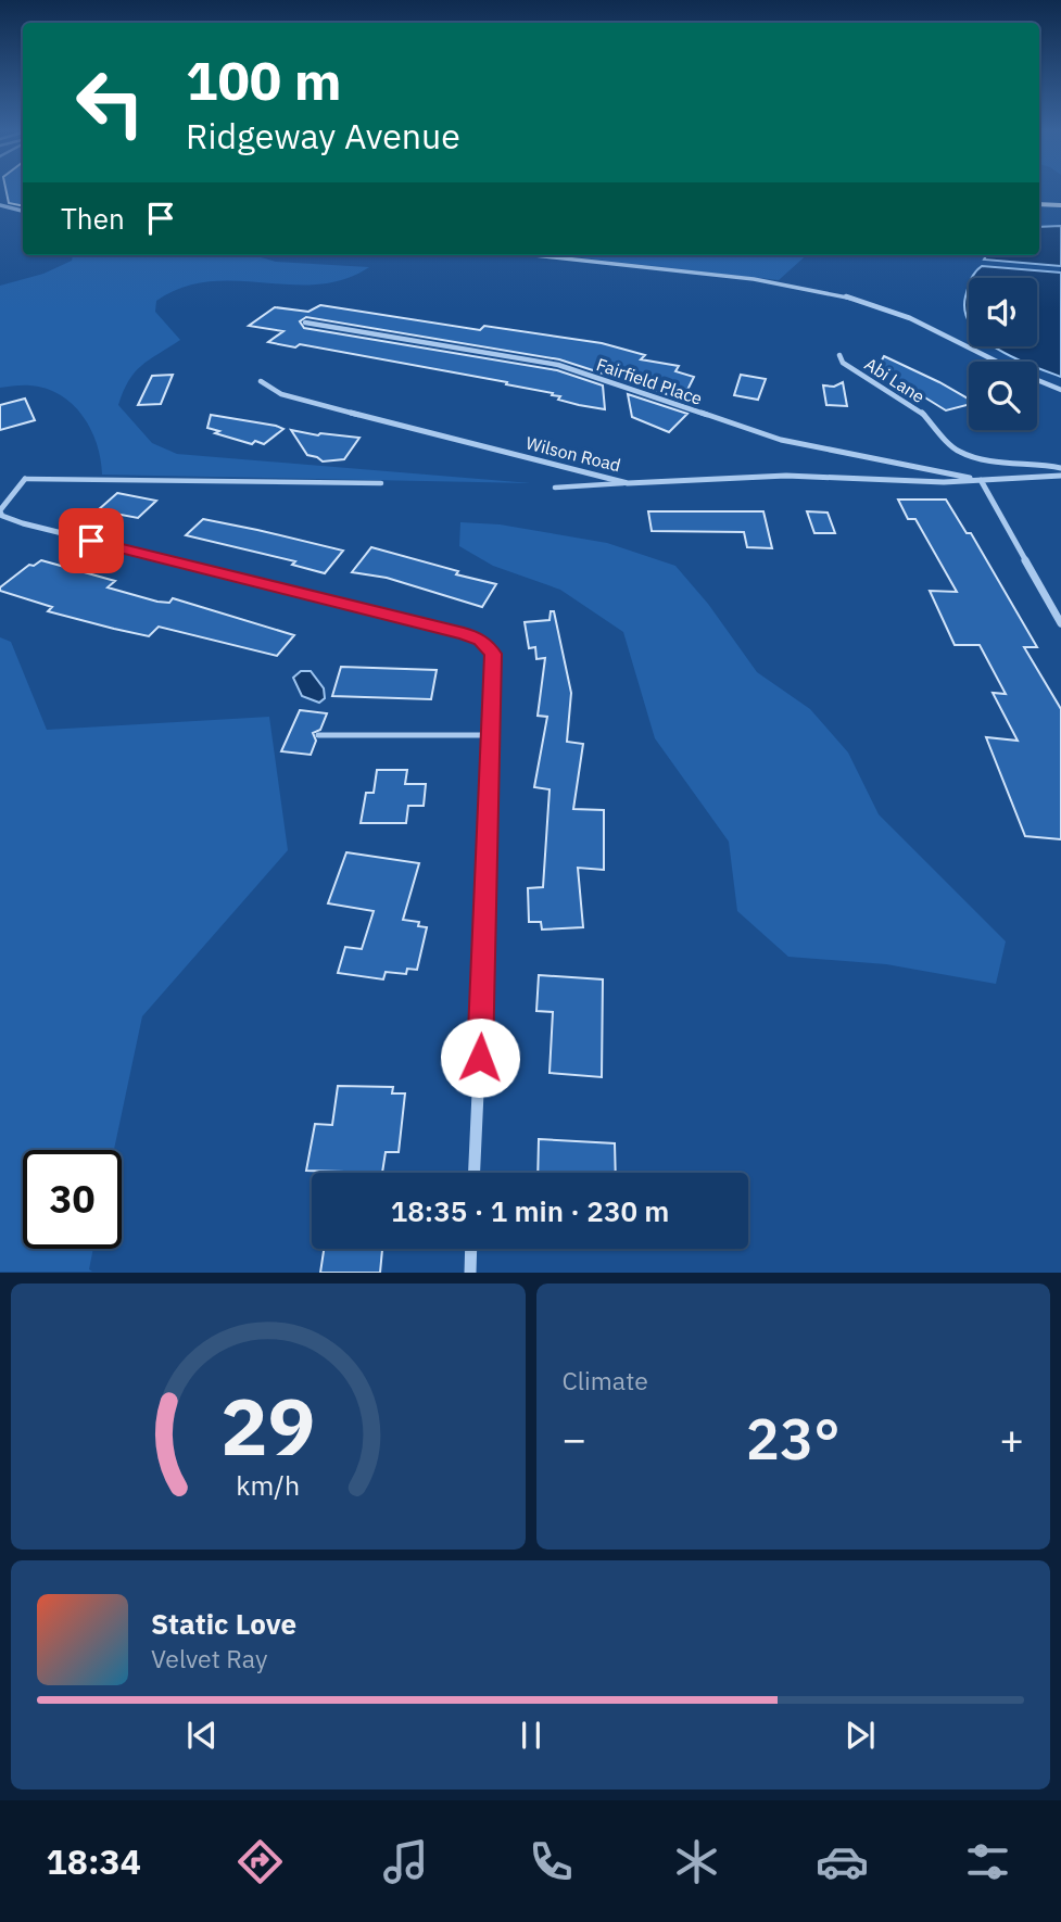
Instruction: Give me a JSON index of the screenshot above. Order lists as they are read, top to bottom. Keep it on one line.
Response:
{"streets":{"street":["Abi Lane","Fairfield Place","Wilson Road"]},"crossings":[["Fairfield Place","Wilson Road"]],"page":{"turn":["100 m","Ridgeway Avenue"],"then":"Then","limit":"30","trip":"18:35 · 1 min · 230 m","tile":"Climate","heat":["−","23°","+"],"song":["Static Love","Velvet Ray"],"tabs":"18:34","gauge":["29","km/h"]}}
